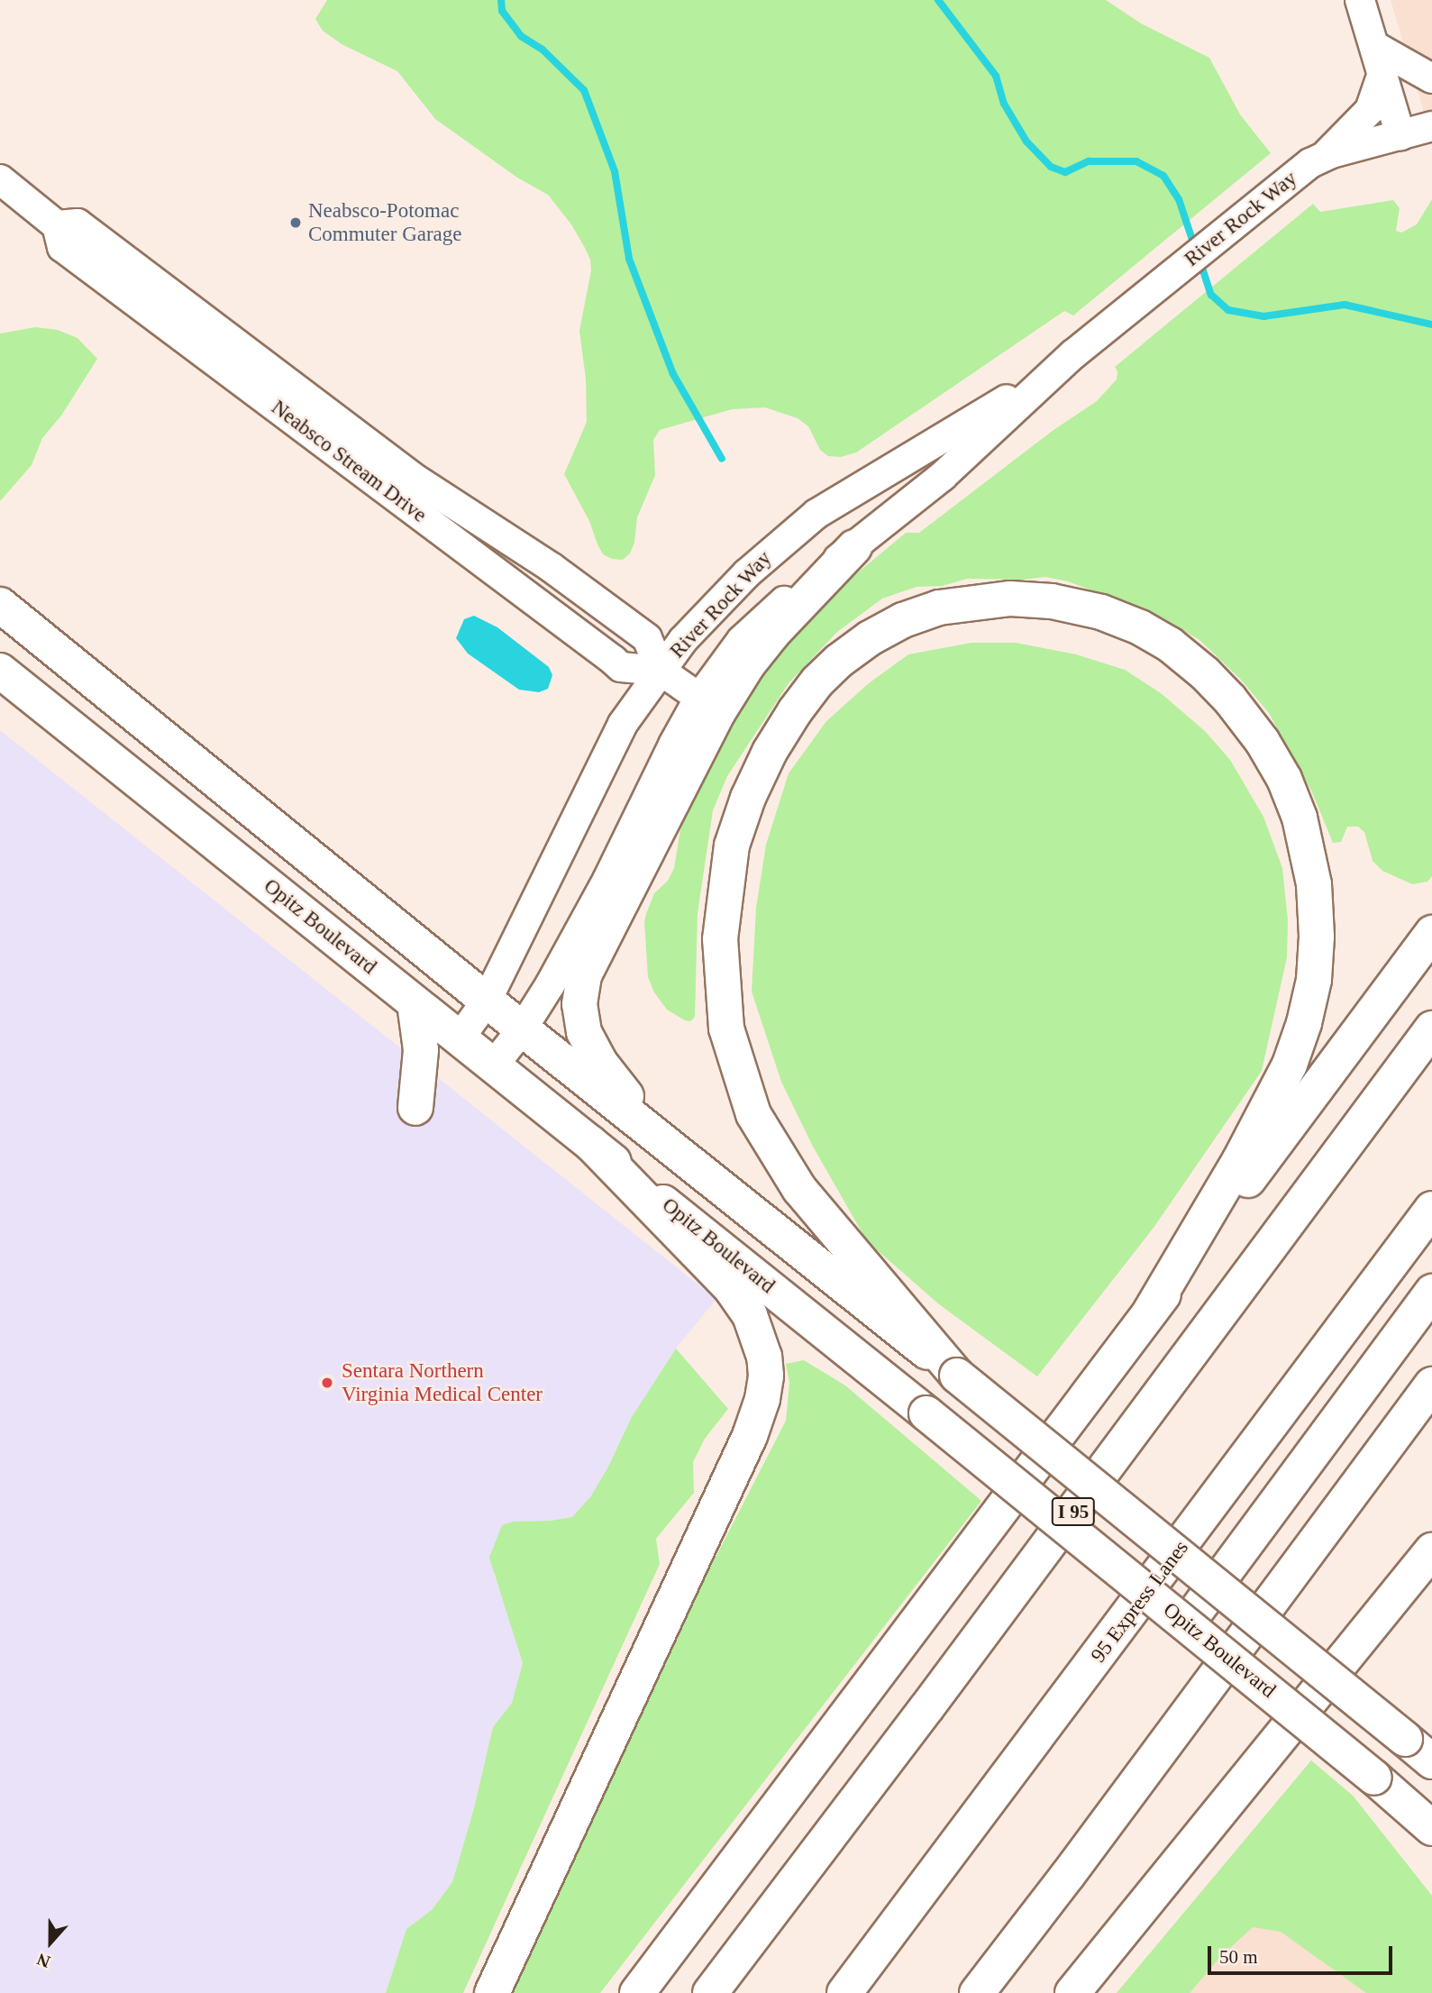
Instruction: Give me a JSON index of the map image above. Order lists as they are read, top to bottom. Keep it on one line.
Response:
{"streets":{"main road":["Opitz Boulevard","I 95","95 Express Lanes"],"street":["River Rock Way","Neabsco Stream Drive"]},"crossings":[["River Rock Way","Neabsco Stream Drive"],["River Rock Way","Opitz Boulevard"]],"places":["Neabsco-Potomac Commuter Garage","Sentara Northern Virginia Medical Center"],"scale_bar":"50 m","north":"bottom"}
